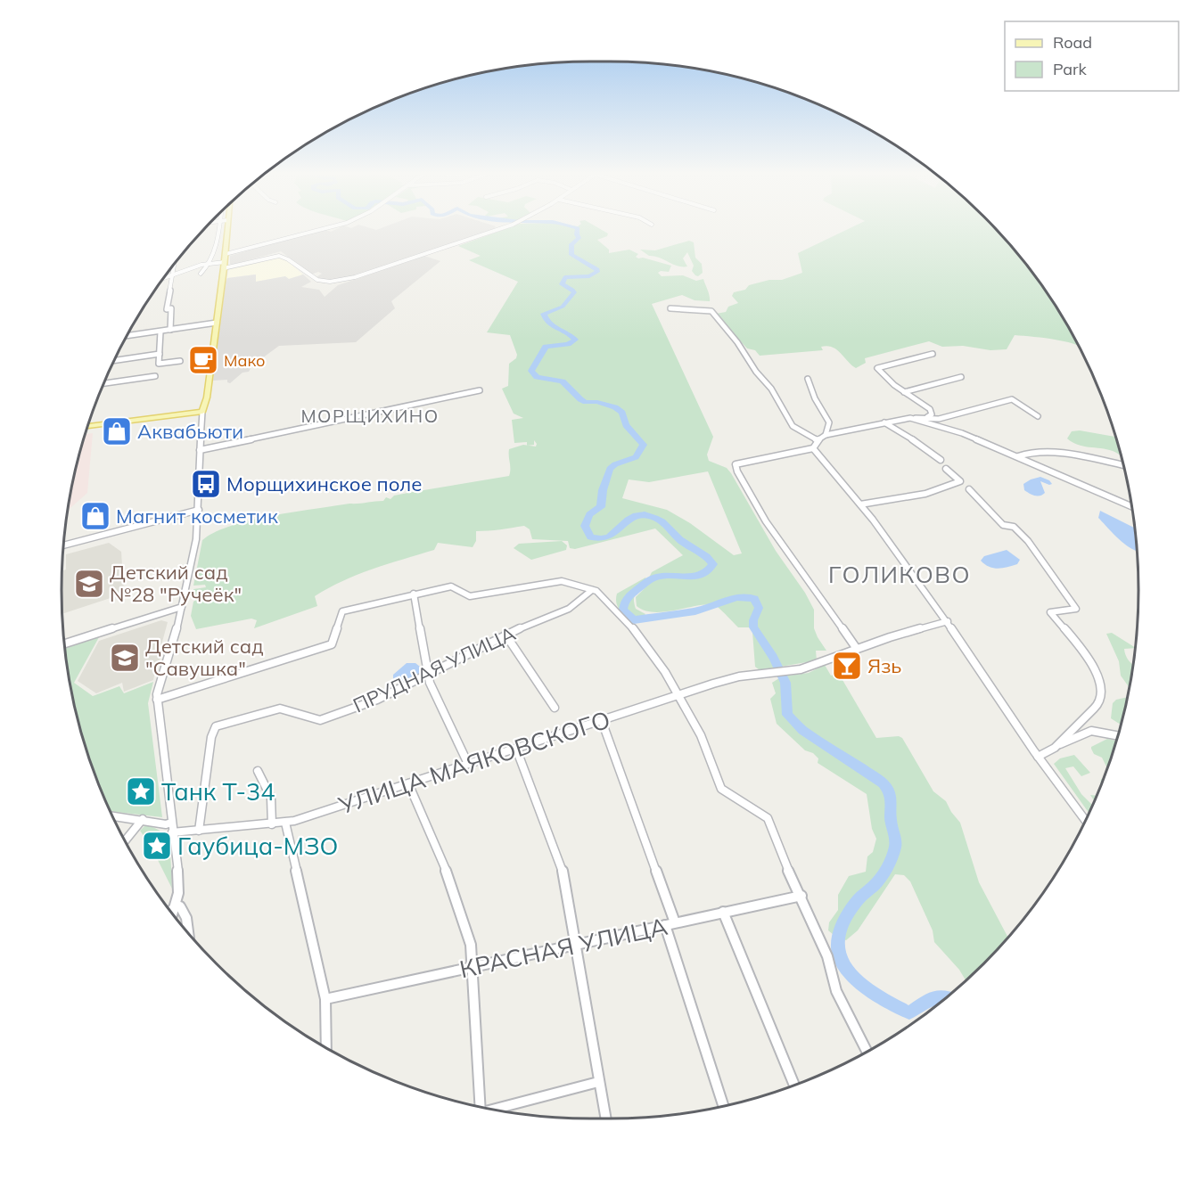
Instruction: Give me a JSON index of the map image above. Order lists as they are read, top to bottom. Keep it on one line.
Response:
{"streets":{"street":["ПРУДНАЯ УЛИЦА","УЛИЦА МАЯКОВСКОГО","КРАСНАЯ УЛИЦА"]},"crossings":[["ПРУДНАЯ УЛИЦА","УЛИЦА МАЯКОВСКОГО"]],"districts":["МОРЩИХИНО","ГОЛИКОВО"],"places":{"cafe":["Мако"],"shop":["Аквабьюти","Магнит косметик"],"bus stop":["Морщихинское поле"],"school or university":["Детский сад №28 \"Ручеёк\"","Детский сад \"Савушка\""],"bar":["Язь"],"place":["Танк Т-34","Гаубица-МЗО"]},"legend":["Road","Park"]}
